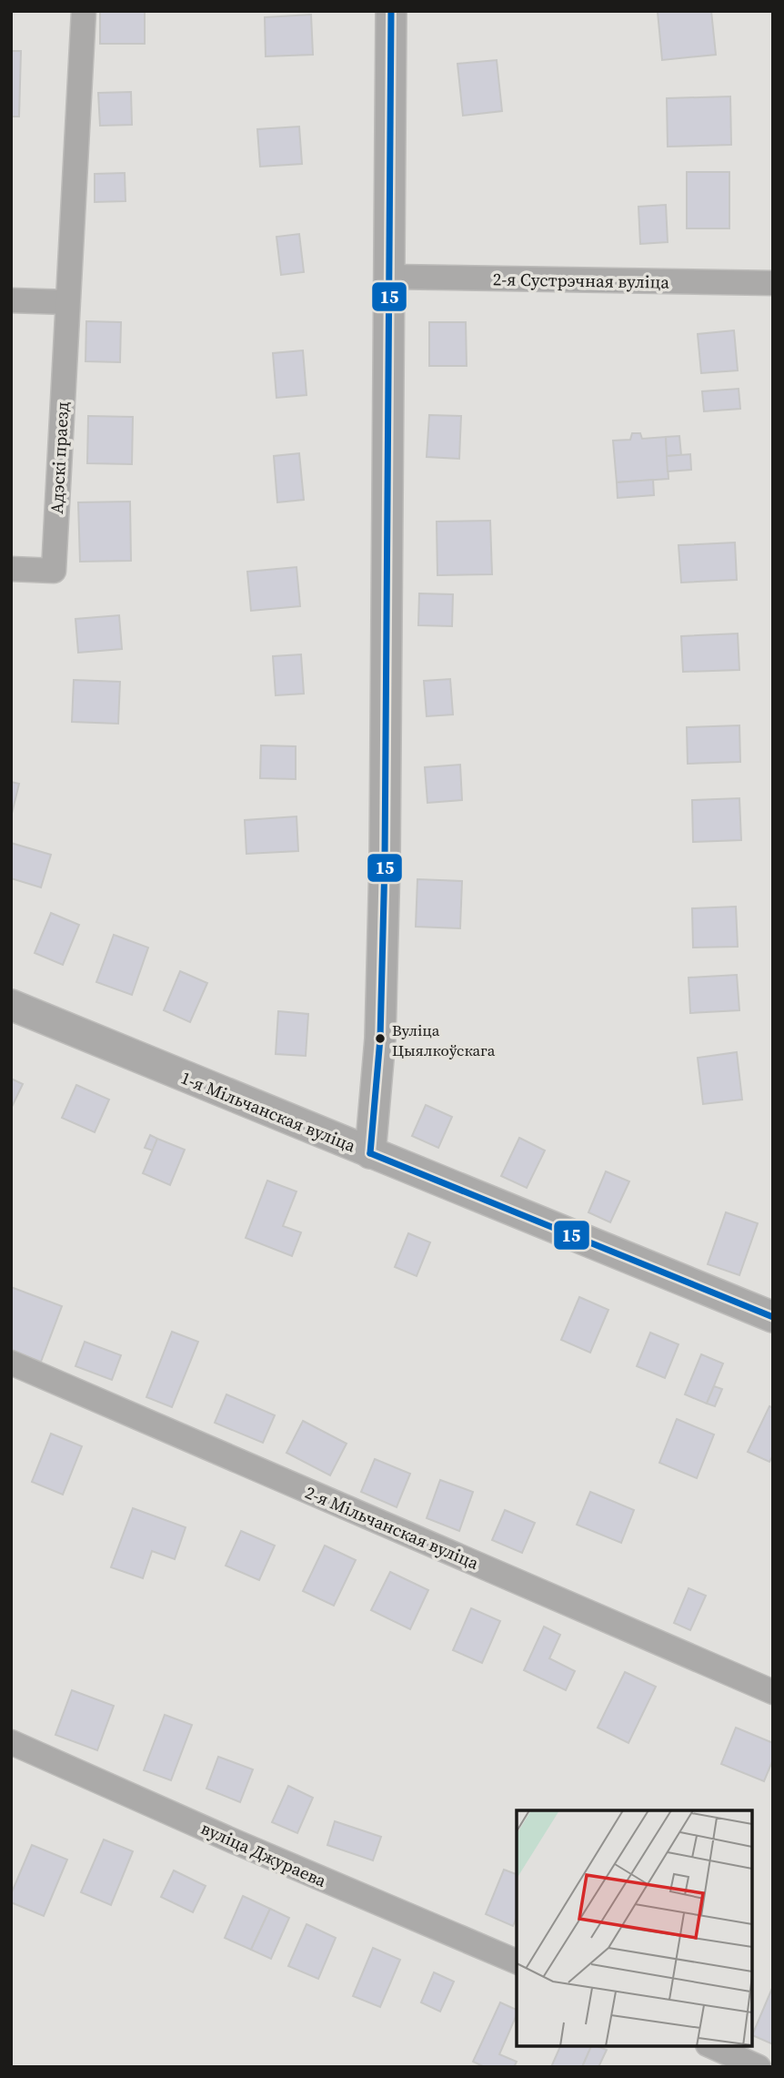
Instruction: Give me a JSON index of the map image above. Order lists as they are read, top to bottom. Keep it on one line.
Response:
{"streets":{"street":["2-я Сустрэчная вуліца","Адэскі праезд","1-я Мільчанская вуліца","2-я Мільчанская вуліца","вуліца Джураева"]},"places":["Вуліца Цыялкоўскага"],"lines":["transit line 15"]}
